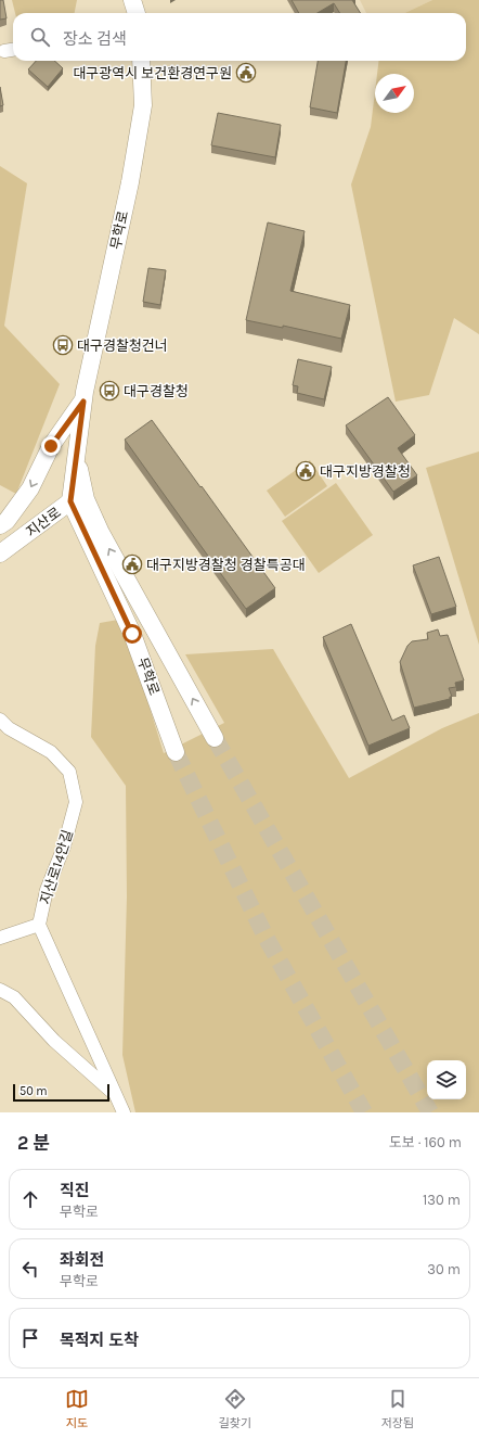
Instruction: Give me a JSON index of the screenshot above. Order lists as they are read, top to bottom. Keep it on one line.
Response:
{"streets":{"main road":["무학로","지산로"],"street":["지산로14안길"]},"crossings":[["무학로","지산로"]],"places":{"public building":["대구광역시 보건환경연구원","대구지방경찰청","대구지방경찰청 경찰특공대"],"bus stop":["대구경찰청건너","대구경찰청"]},"scale_bar":"50 m","north":"top right","page":{"search":"장소 검색","scale":"50 m","heading":["2 분","도보 · 160 m"],"list":[["직진","무학로","130 m"],["좌회전","무학로","30 m"],"목적지 도착"],"nav":["지도","길찾기","저장됨"]}}
